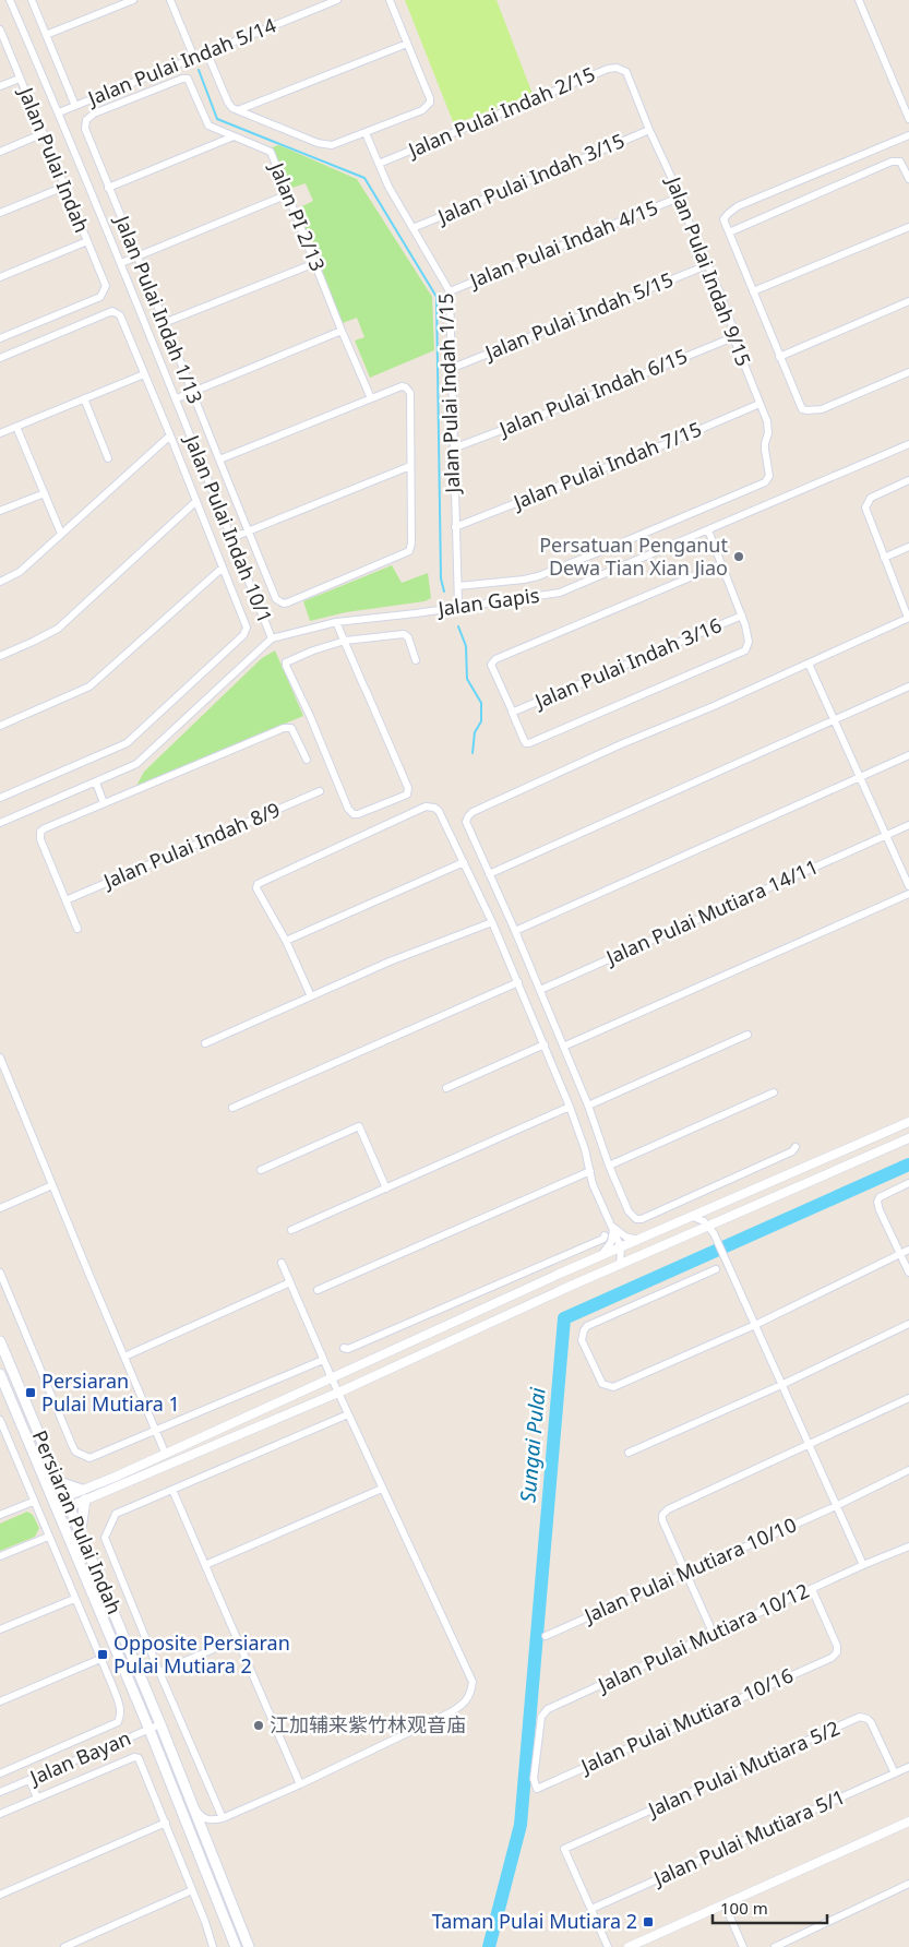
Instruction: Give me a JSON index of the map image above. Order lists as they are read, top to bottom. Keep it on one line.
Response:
{"streets":{"main road":["Persiaran Pulai Indah"],"street":["Jalan Pulai Indah 5/14","Jalan Pulai Indah 2/15","Jalan Pulai Indah","Jalan Pulai Indah 3/15","Jalan PI 2/13","Jalan Pulai Indah 4/15","Jalan Pulai Indah 9/15","Jalan Pulai Indah 1/13","Jalan Pulai Indah 5/15","Jalan Pulai Indah 1/15","Jalan Pulai Indah 6/15","Jalan Pulai Indah 7/15","Jalan Pulai Indah 10/1","Jalan Gapis","Jalan Pulai Indah 3/16","Jalan Pulai Indah 8/9","Jalan Pulai Mutiara 14/11","Jalan Pulai Mutiara 10/10","Jalan Pulai Mutiara 10/12","Jalan Pulai Mutiara 10/16","Jalan Bayan","Jalan Pulai Mutiara 5/2","Jalan Pulai Mutiara 5/1"]},"crossings":[["Jalan Pulai Indah 5/14","Jalan Pulai Indah 10/1"],["Jalan Pulai Indah 2/15","Jalan Pulai Indah 9/15"],["Jalan Pulai Indah 2/15","Jalan Pulai Indah 1/15"],["Jalan Pulai Indah 3/15","Jalan Pulai Indah 9/15"],["Jalan Pulai Indah 3/15","Jalan Pulai Indah 1/15"],["Jalan PI 2/13","Jalan Pulai Indah 1/13"],["Jalan Pulai Indah 4/15","Jalan Pulai Indah 9/15"],["Jalan Pulai Indah 4/15","Jalan Pulai Indah 1/15"],["Jalan Pulai Indah 9/15","Jalan Pulai Indah 5/15"],["Jalan Pulai Indah 9/15","Jalan Pulai Indah 1/15"],["Jalan Pulai Indah 9/15","Jalan Pulai Indah 6/15"],["Jalan Pulai Indah 9/15","Jalan Pulai Indah 7/15"],["Jalan Pulai Indah 5/15","Jalan Pulai Indah 1/15"],["Jalan Pulai Indah 1/15","Jalan Pulai Indah 6/15"],["Jalan Pulai Indah 1/15","Jalan Pulai Indah 7/15"],["Jalan Pulai Indah 1/15","Jalan Gapis"],["Jalan Pulai Indah 10/1","Jalan Gapis"],["Persiaran Pulai Indah","Jalan Bayan"],["Jalan Pulai Mutiara 10/12","Jalan Pulai Mutiara 10/16"],["Jalan Pulai Mutiara 5/2","Jalan Pulai Mutiara 5/1"]],"water":["Sungai Pulai"],"places":{"other":["Persatuan Penganut Dewa Tian Xian Jiao","江加辅来紫竹林观音庙"],"transit":["Persiaran Pulai Mutiara 1","Opposite Persiaran Pulai Mutiara 2","Taman Pulai Mutiara 2"]},"scale_bar":"100 m"}
